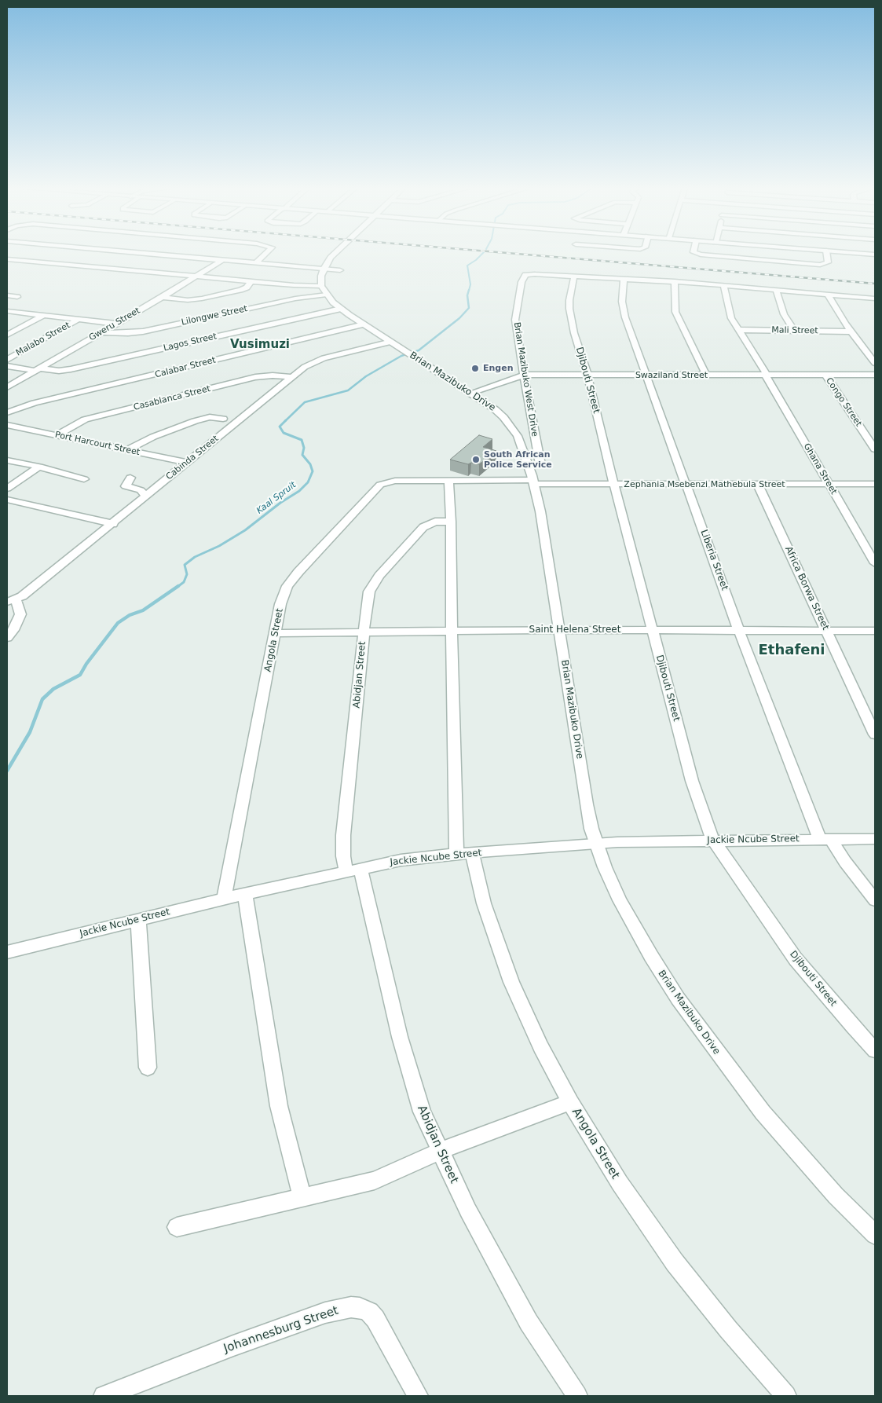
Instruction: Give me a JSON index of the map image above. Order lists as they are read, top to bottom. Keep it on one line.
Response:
{"streets":{"street":["Lilongwe Street","Gweru Street","Mali Street","Malabo Street","Lagos Street","Calabar Street","Swaziland Street","Brian Mazibuko West Drive","Djibouti Street","Brian Mazibuko Drive","Casablanca Street","Congo Street","Port Harcourt Street","Cabinda Street","Ghana Street","Zephania Msebenzi Mathebula Street","Liberia Street","Africa Borwa Street","Saint Helena Street","Angola Street","Abidjan Street","Jackie Ncube Street","Johannesburg Street"]},"crossings":[["Lilongwe Street","Gweru Street"],["Lilongwe Street","Brian Mazibuko Drive"],["Gweru Street","Lagos Street"],["Mali Street","Ghana Street"],["Lagos Street","Brian Mazibuko Drive"],["Calabar Street","Brian Mazibuko Drive"],["Swaziland Street","Brian Mazibuko West Drive"],["Swaziland Street","Djibouti Street"],["Swaziland Street","Brian Mazibuko Drive"],["Swaziland Street","Congo Street"],["Swaziland Street","Ghana Street"],["Swaziland Street","Liberia Street"],["Brian Mazibuko West Drive","Djibouti Street"],["Djibouti Street","Zephania Msebenzi Mathebula Street"],["Djibouti Street","Saint Helena Street"],["Djibouti Street","Jackie Ncube Street"],["Brian Mazibuko Drive","Cabinda Street"],["Brian Mazibuko Drive","Zephania Msebenzi Mathebula Street"],["Brian Mazibuko Drive","Saint Helena Street"],["Brian Mazibuko Drive","Angola Street"],["Brian Mazibuko Drive","Jackie Ncube Street"],["Casablanca Street","Port Harcourt Street"],["Casablanca Street","Cabinda Street"],["Port Harcourt Street","Cabinda Street"],["Ghana Street","Zephania Msebenzi Mathebula Street"],["Zephania Msebenzi Mathebula Street","Liberia Street"],["Zephania Msebenzi Mathebula Street","Africa Borwa Street"],["Zephania Msebenzi Mathebula Street","Angola Street"],["Liberia Street","Saint Helena Street"],["Liberia Street","Jackie Ncube Street"],["Africa Borwa Street","Saint Helena Street"],["Saint Helena Street","Angola Street"],["Saint Helena Street","Abidjan Street"],["Angola Street","Abidjan Street"],["Angola Street","Jackie Ncube Street"],["Abidjan Street","Jackie Ncube Street"]],"districts":["Vusimuzi","Ethafeni"],"water":["Kaal Spruit"],"places":["Engen","South African Police Service"]}
